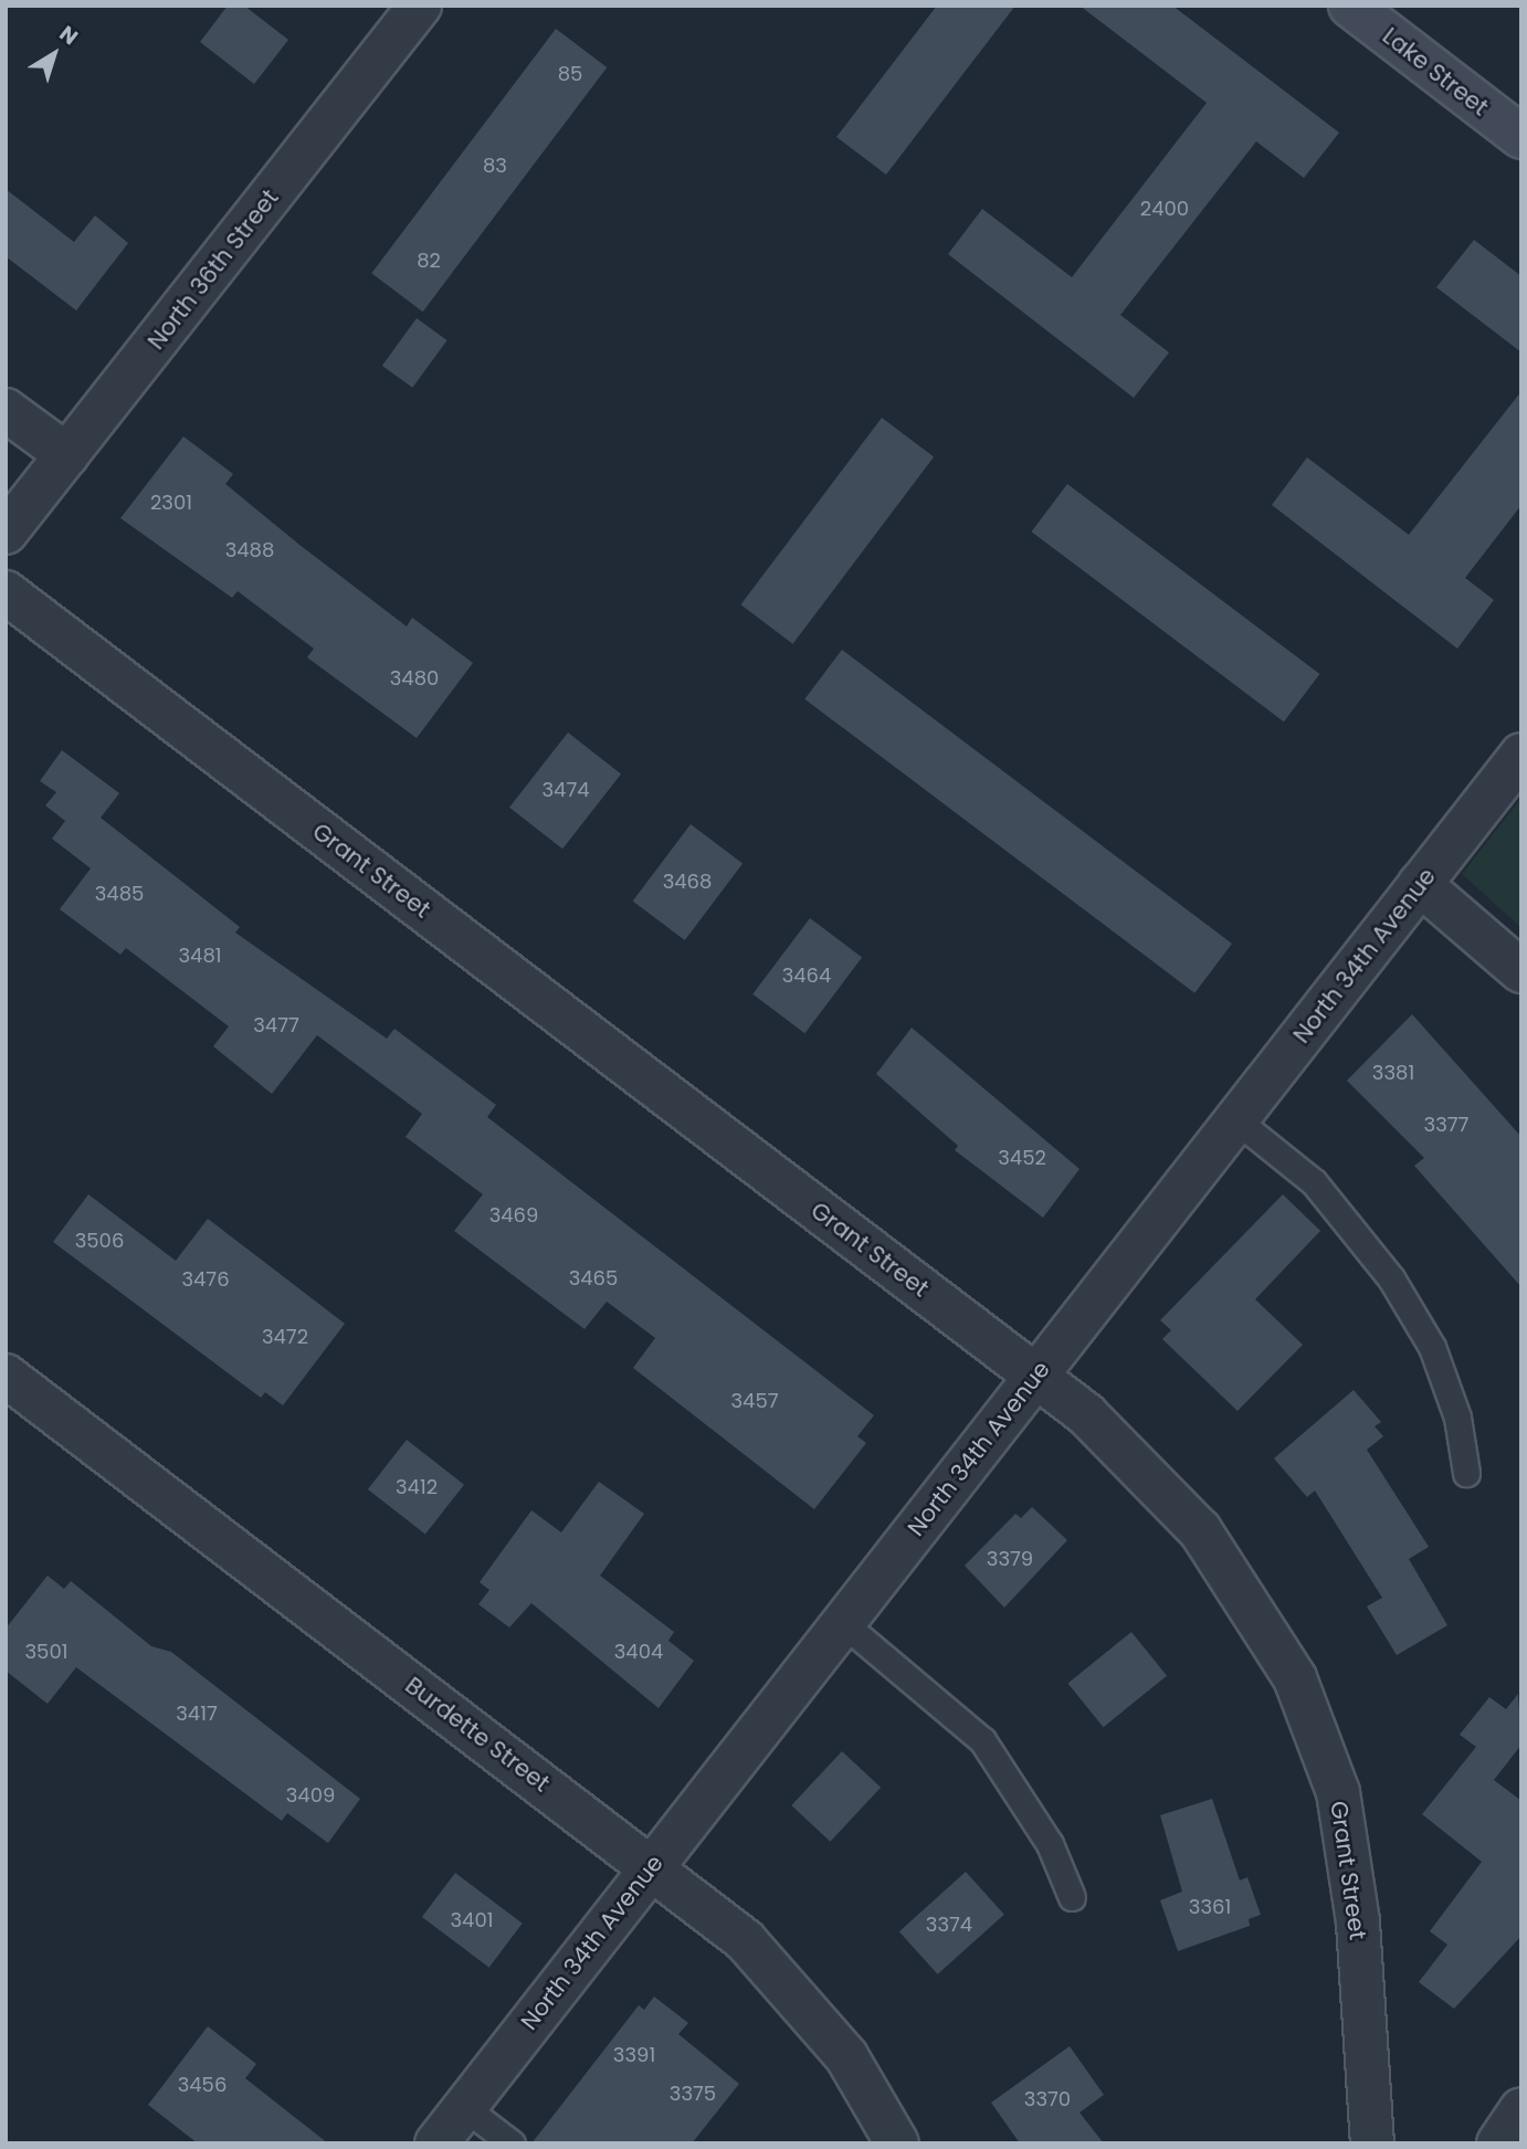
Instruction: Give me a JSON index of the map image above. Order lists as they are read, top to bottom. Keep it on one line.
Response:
{"streets":{"main road":["Lake Street"],"street":["North 36th Street","Grant Street","North 34th Avenue","Burdette Street"]},"crossings":[["Grant Street","North 34th Avenue"],["North 34th Avenue","Burdette Street"]],"house_numbers":["85","83","2400","82","2301","3488","3480","3474","3468","3485","3481","3464","3477","3381","3377","3452","3469","3506","3465","3476","3472","3457","3412","3379","3501","3404","3417","3409","3361","3401","3374","3391","3456","3375","3370"],"north":"top right"}
